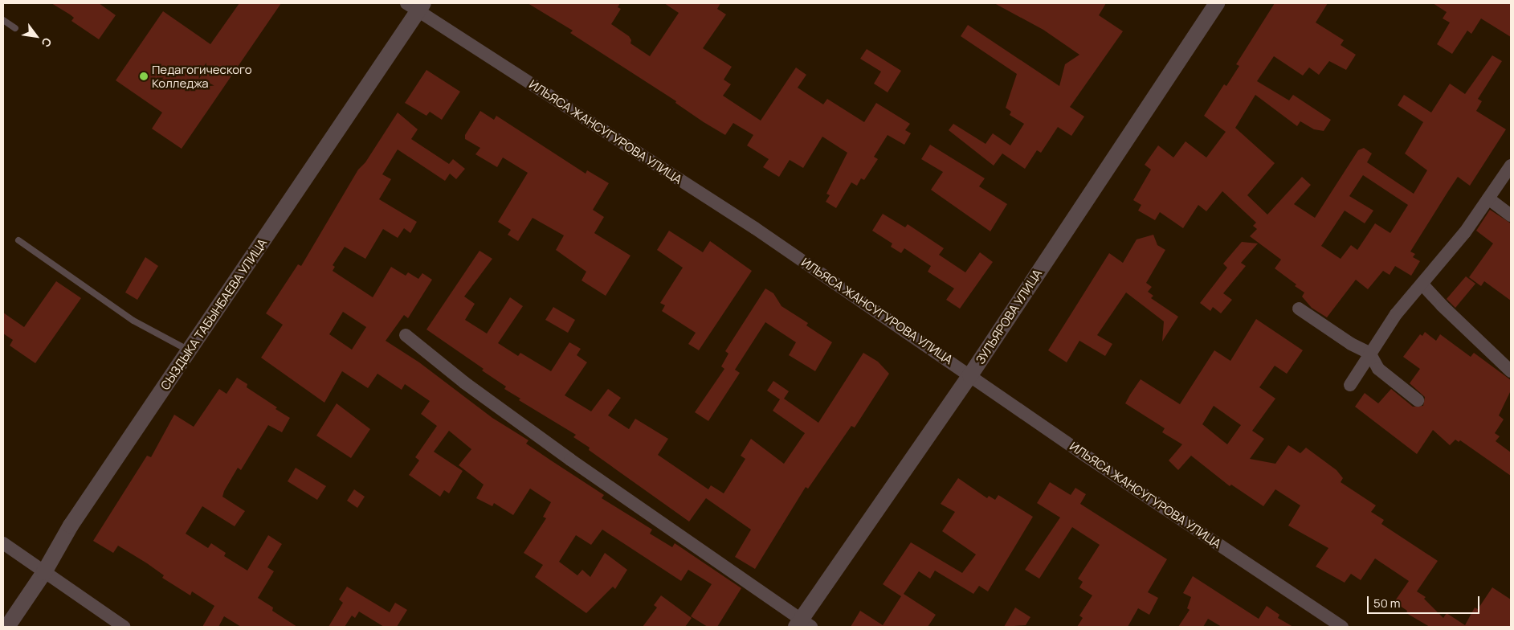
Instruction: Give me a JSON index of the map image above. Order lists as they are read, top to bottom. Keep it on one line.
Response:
{"streets":{"street":["ИЛЬЯСА ЖАНСУГУРОВА УЛИЦА","СЫЗДЫКА ТАБЫНБАЕВА УЛИЦА","ЗУЛЬЯРОВА УЛИЦА"]},"crossings":[["ИЛЬЯСА ЖАНСУГУРОВА УЛИЦА","СЫЗДЫКА ТАБЫНБАЕВА УЛИЦА"],["ИЛЬЯСА ЖАНСУГУРОВА УЛИЦА","ЗУЛЬЯРОВА УЛИЦА"]],"places":["Педагогического Колледжа"],"scale_bar":"50 m","north":"bottom right"}
